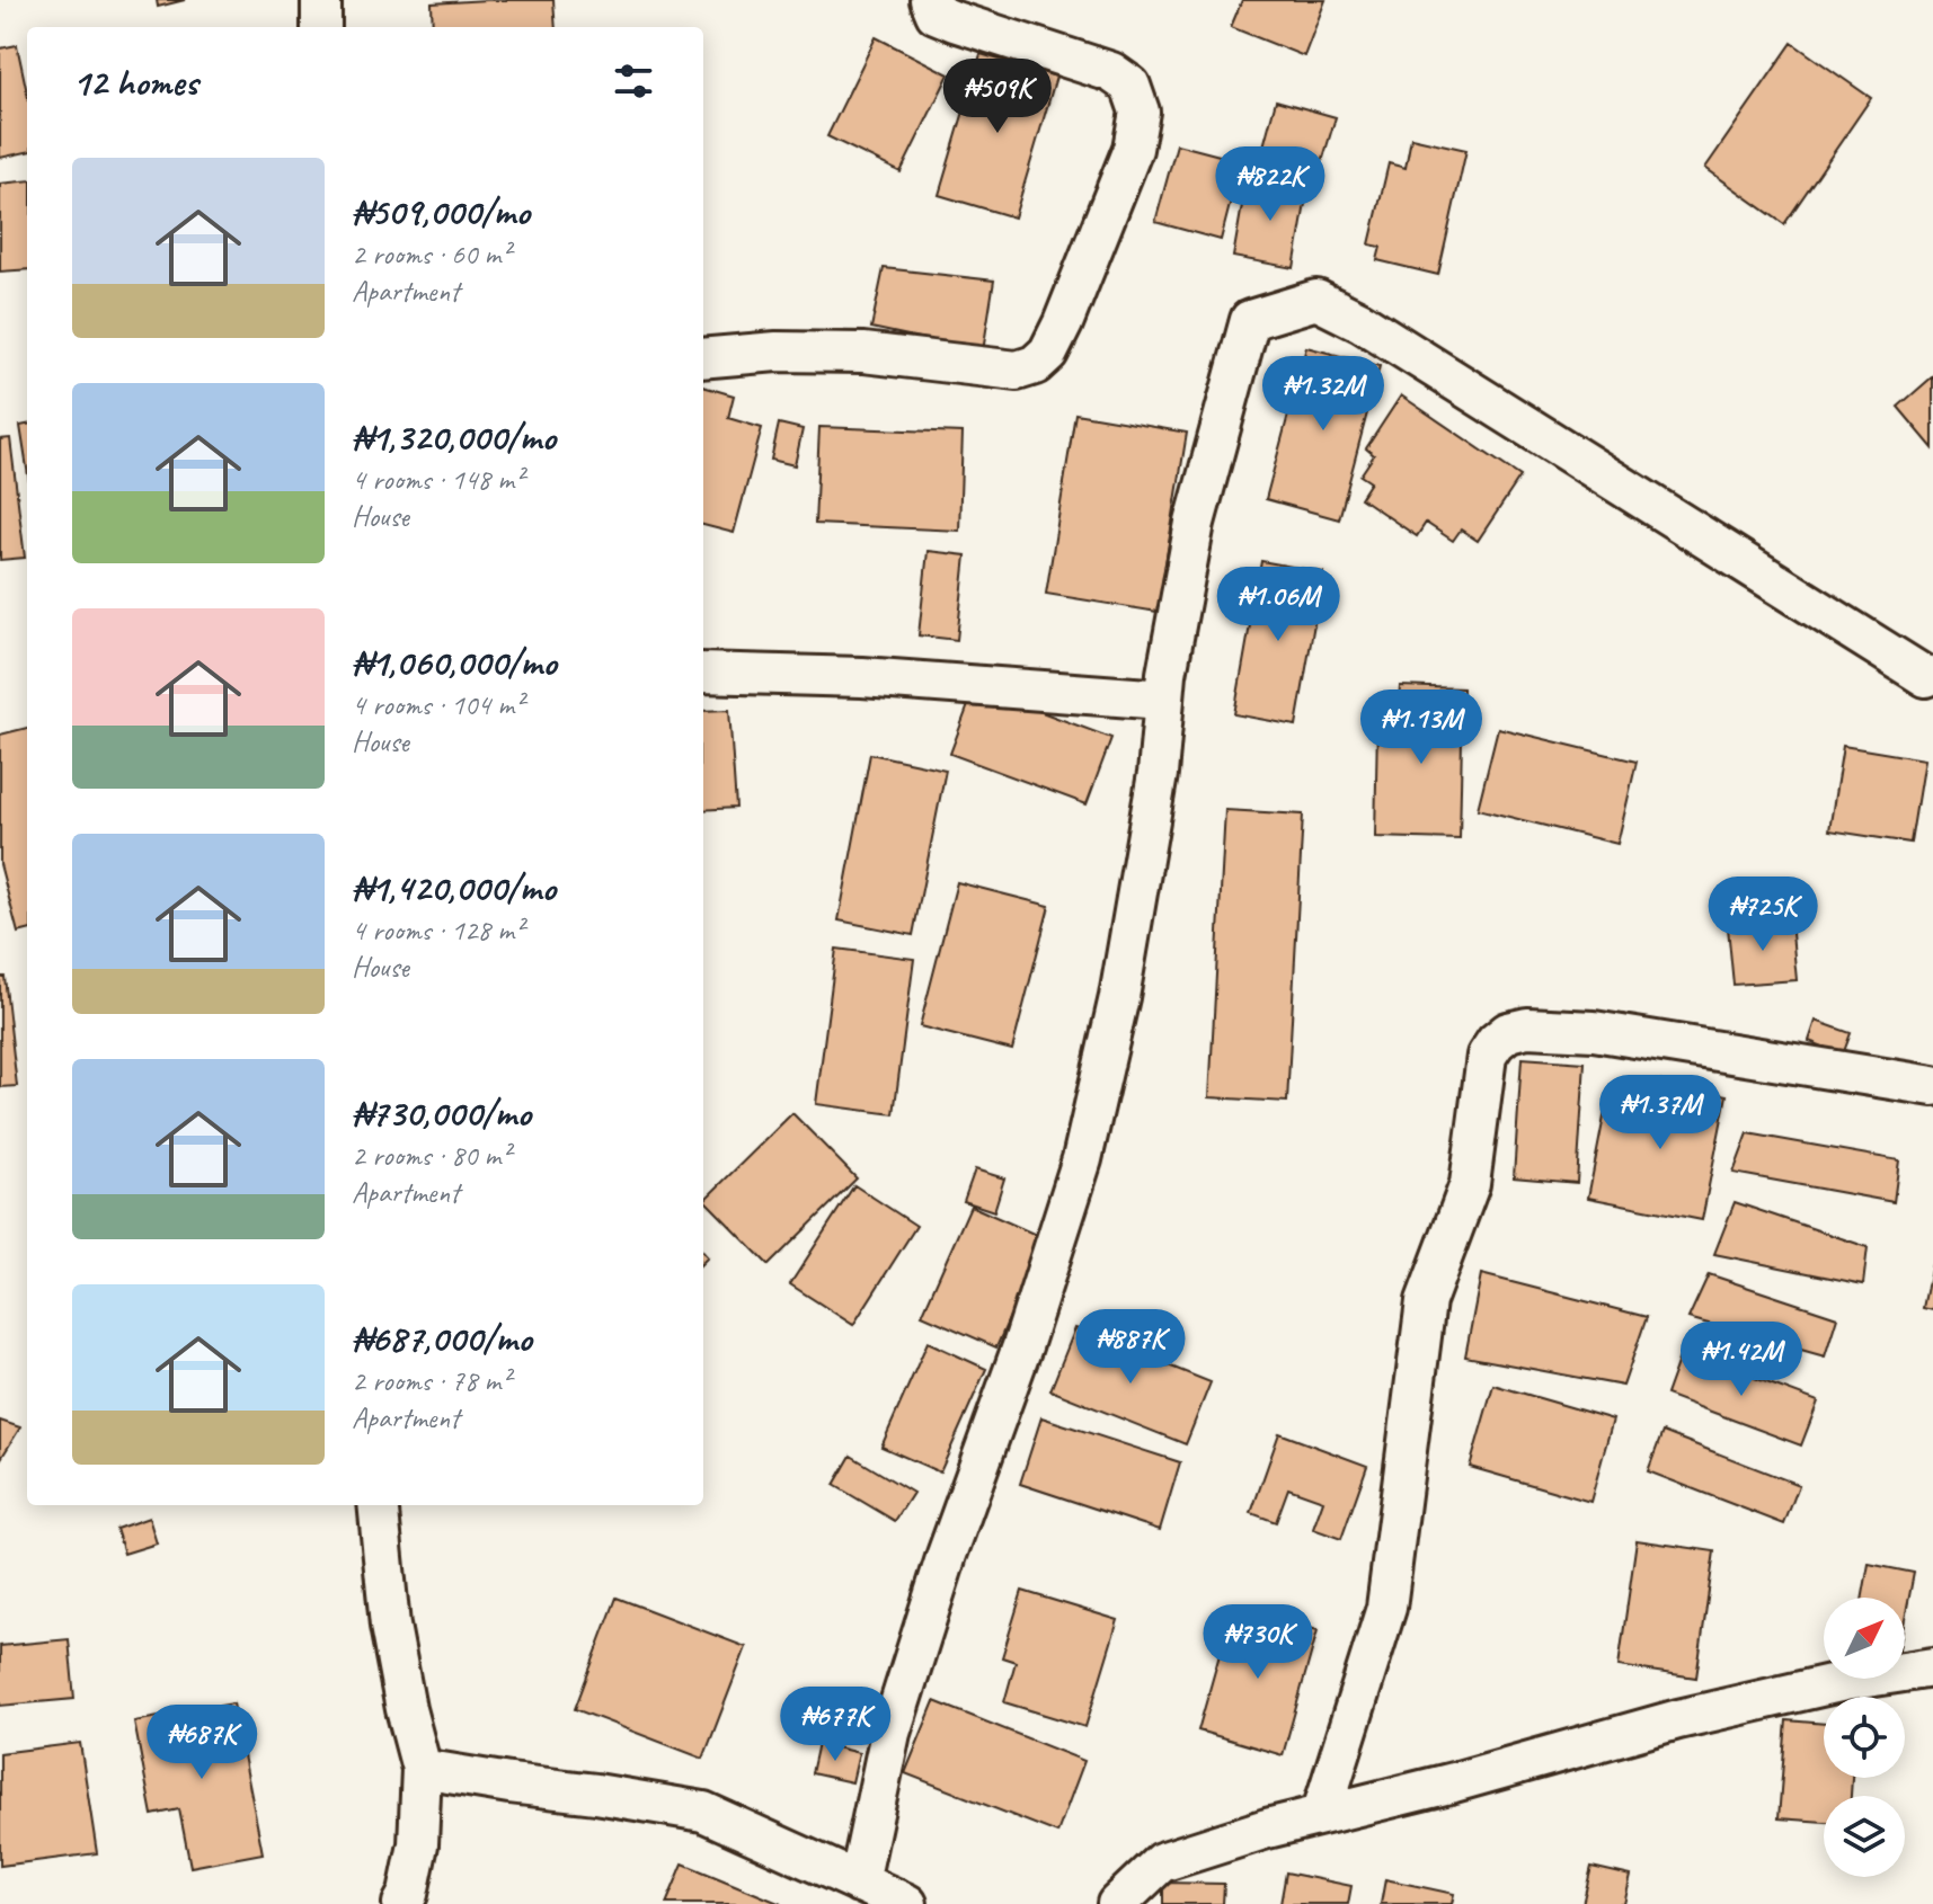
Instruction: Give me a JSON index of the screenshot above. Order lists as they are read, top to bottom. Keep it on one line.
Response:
{"north":"top right","page":{"heading":"12 homes","price":["₦509K","₦822K","₦1.32M","₦1.06M","₦1.13M","₦725K","₦1.37M","₦887K","₦1.42M","₦730K","₦677K","₦687K"],"list":[{"name":"₦509,000/mo","note":"2 rooms · 60 m² · Apartment"},{"name":"₦1,320,000/mo","note":"4 rooms · 148 m² · House"},{"name":"₦1,060,000/mo","note":"4 rooms · 104 m² · House"},{"name":"₦1,420,000/mo","note":"4 rooms · 128 m² · House"},{"name":"₦730,000/mo","note":"2 rooms · 80 m² · Apartment"},{"name":"₦687,000/mo","note":"2 rooms · 78 m² · Apartment"}]}}
